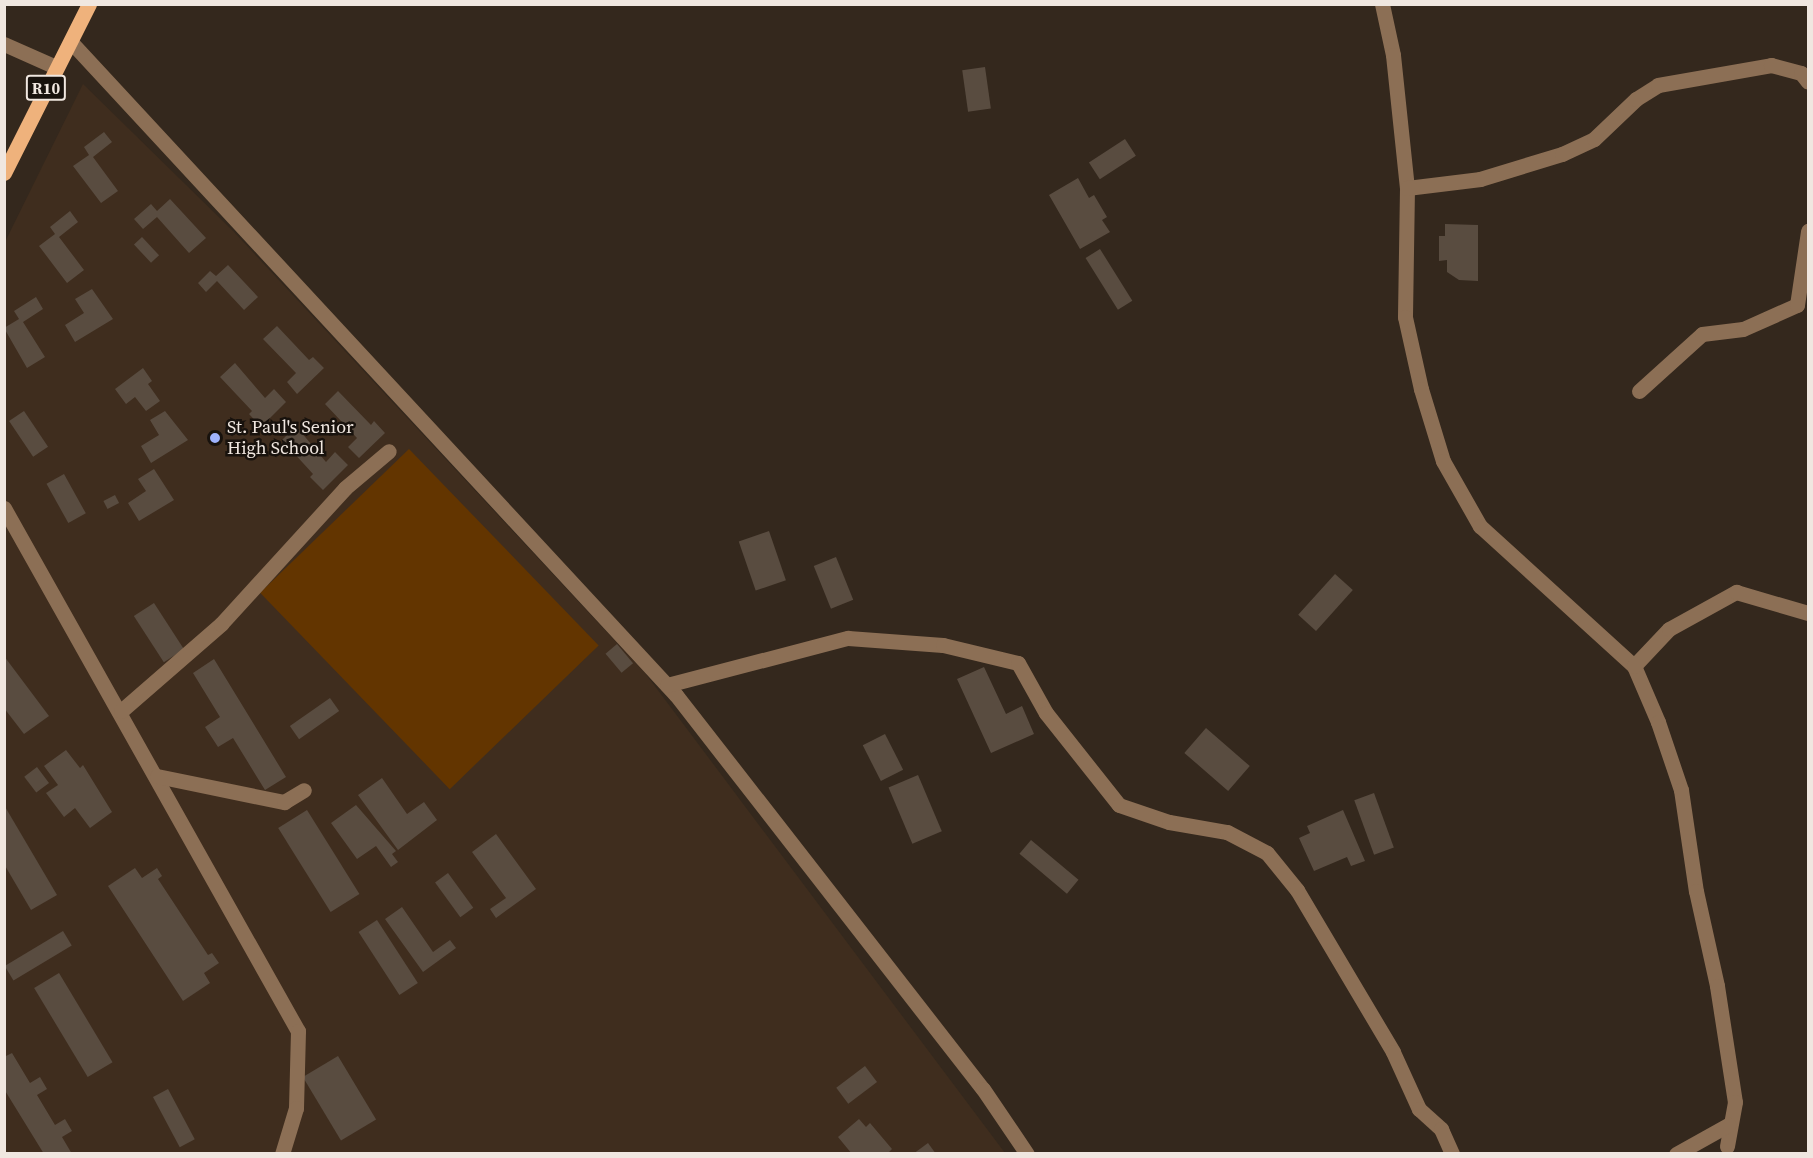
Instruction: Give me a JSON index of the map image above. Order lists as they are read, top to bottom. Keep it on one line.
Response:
{"streets":{"main road":["R10"]},"places":["St. Paul's Senior High School"]}
